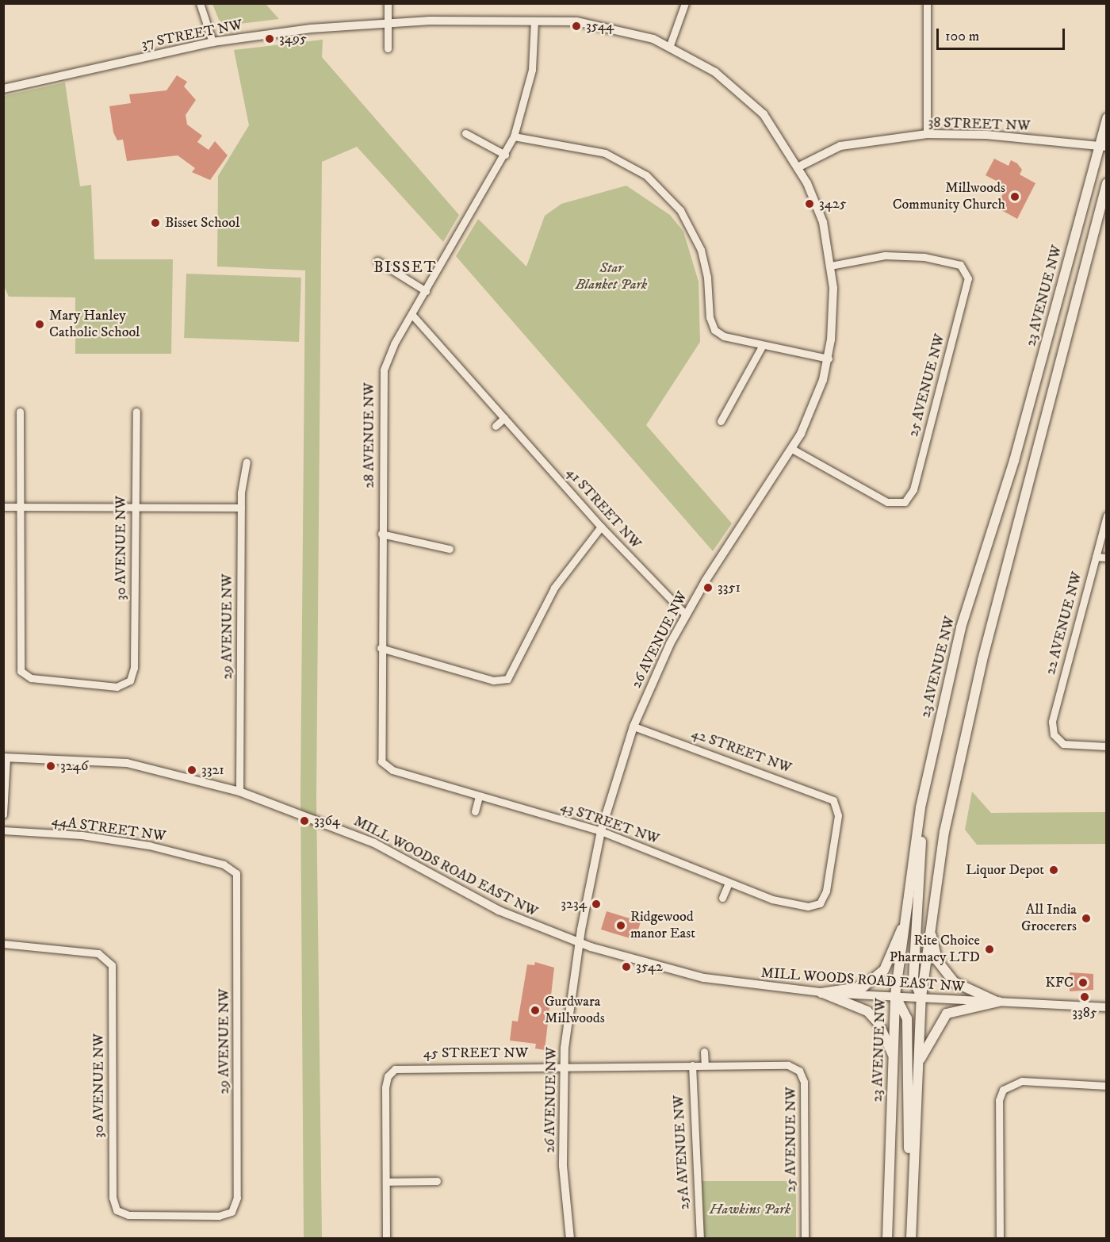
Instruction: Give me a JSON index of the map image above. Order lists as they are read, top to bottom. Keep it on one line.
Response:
{"streets":{"main road":["23 AVENUE NW"],"street":["37 STREET NW","38 STREET NW","25 AVENUE NW","28 AVENUE NW","41 STREET NW","30 AVENUE NW","22 AVENUE NW","29 AVENUE NW","26 AVENUE NW","42 STREET NW","43 STREET NW","44A STREET NW","MILL WOODS ROAD EAST NW","45 STREET NW","25A AVENUE NW"]},"crossings":[["37 STREET NW","28 AVENUE NW"],["37 STREET NW","26 AVENUE NW"],["38 STREET NW","23 AVENUE NW"],["38 STREET NW","26 AVENUE NW"],["23 AVENUE NW","MILL WOODS ROAD EAST NW"],["25 AVENUE NW","26 AVENUE NW"],["25 AVENUE NW","45 STREET NW"],["28 AVENUE NW","41 STREET NW"],["28 AVENUE NW","43 STREET NW"],["41 STREET NW","26 AVENUE NW"],["30 AVENUE NW","29 AVENUE NW"],["29 AVENUE NW","44A STREET NW"],["29 AVENUE NW","MILL WOODS ROAD EAST NW"],["26 AVENUE NW","42 STREET NW"],["26 AVENUE NW","43 STREET NW"],["26 AVENUE NW","MILL WOODS ROAD EAST NW"],["26 AVENUE NW","45 STREET NW"],["42 STREET NW","43 STREET NW"],["45 STREET NW","25A AVENUE NW"]],"districts":["BISSET"],"parks":["Star Blanket Park","Hawkins Park"],"places":["3544","3495","Millwoods Community Church","3425","Bisset School","Mary Hanley Catholic School","3351","3246","3321","3364","Liquor Depot","3234","All India Grocerers","Ridgewood manor East","Rite Choice Pharmacy LTD","3542","KFC","3385","Gurdwara Millwoods"],"scale_bar":"100 m"}
